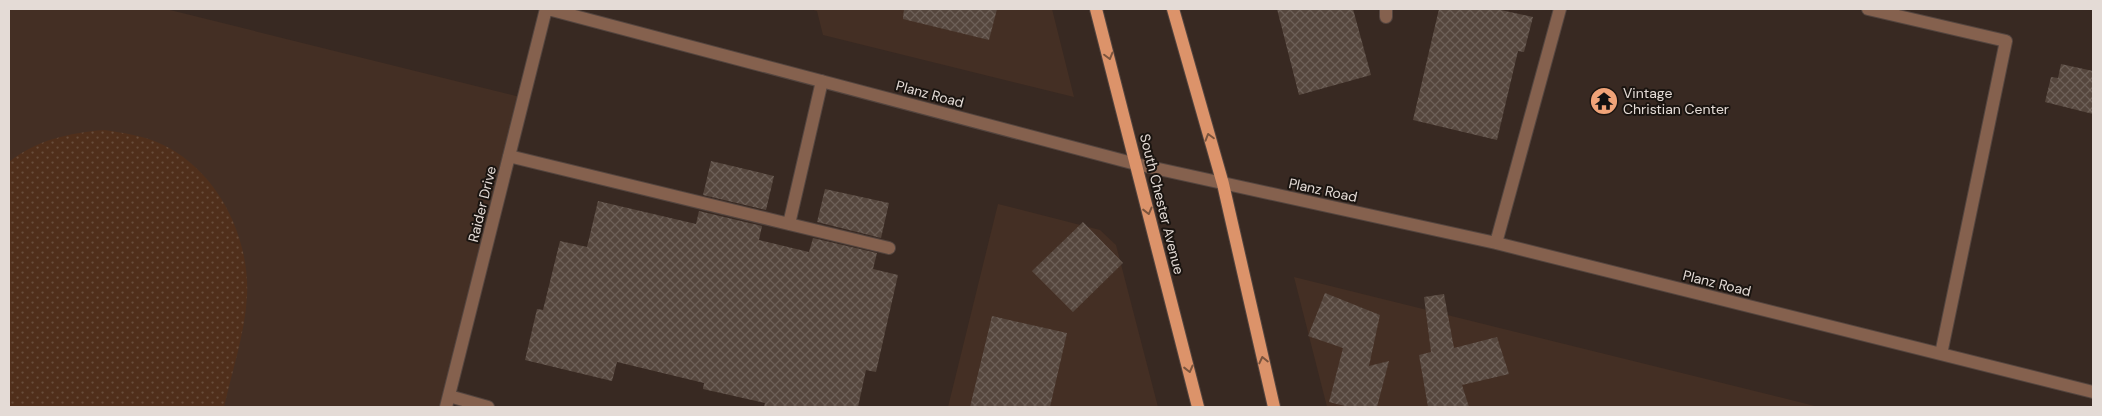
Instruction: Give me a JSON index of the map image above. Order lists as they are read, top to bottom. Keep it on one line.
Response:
{"streets":{"main road":["South Chester Avenue"],"street":["Planz Road","Raider Drive"]},"crossings":[["Planz Road","Raider Drive"],["Planz Road","South Chester Avenue"]],"places":{"temple":["Vintage Christian Center"]}}
